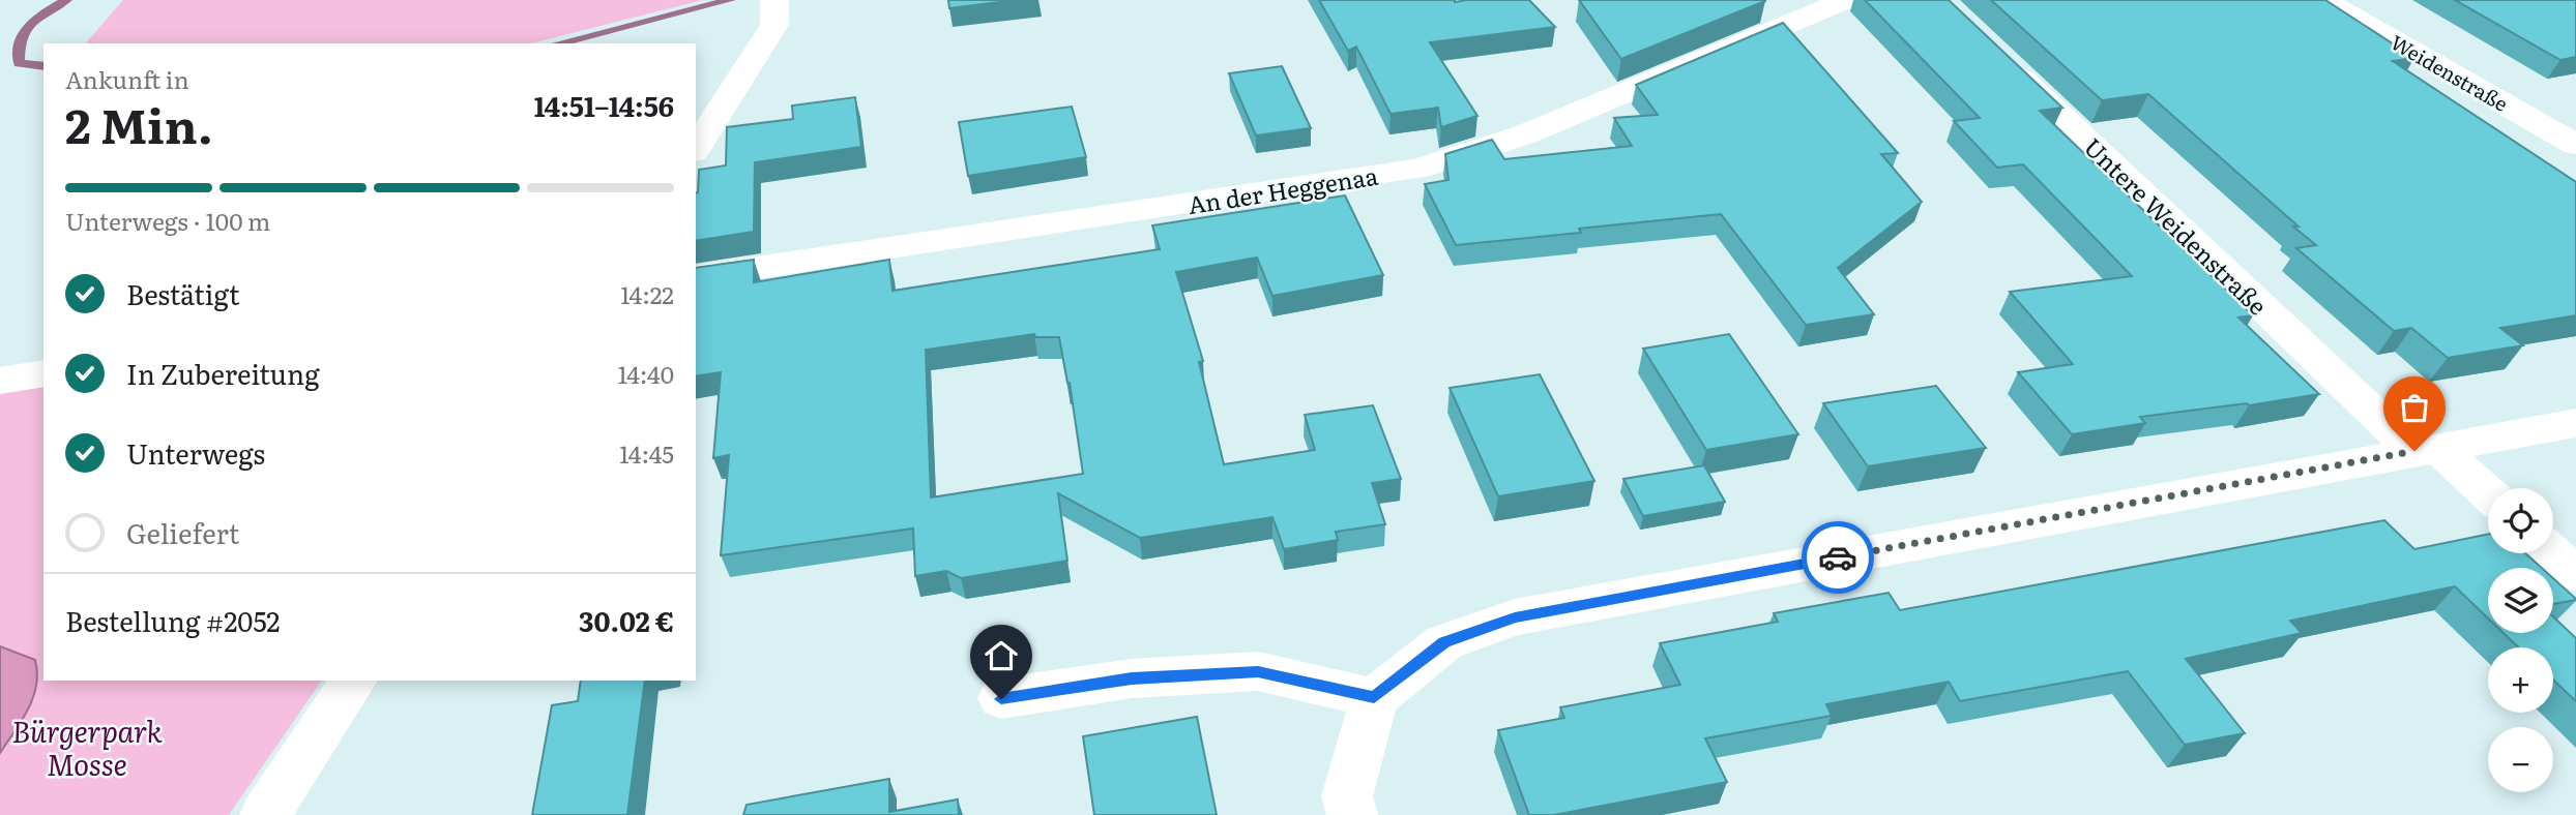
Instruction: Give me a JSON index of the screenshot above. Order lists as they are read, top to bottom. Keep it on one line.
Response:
{"streets":{"street":["Weidenstraße","An der Heggenaa","Untere Weidenstraße"]},"parks":["Bürgerpark Mosse"],"page":{"heading":["2 Min.","Ankunft in","14:51–14:56"],"panel":["Bestellung #2052","30.02 €"],"bar":"Unterwegs · 100 m","list":[["Bestätigt","14:22"],["In Zubereitung","14:40"],["Unterwegs","14:45"],"Geliefert"],"map_buttons":["+","−"]}}
